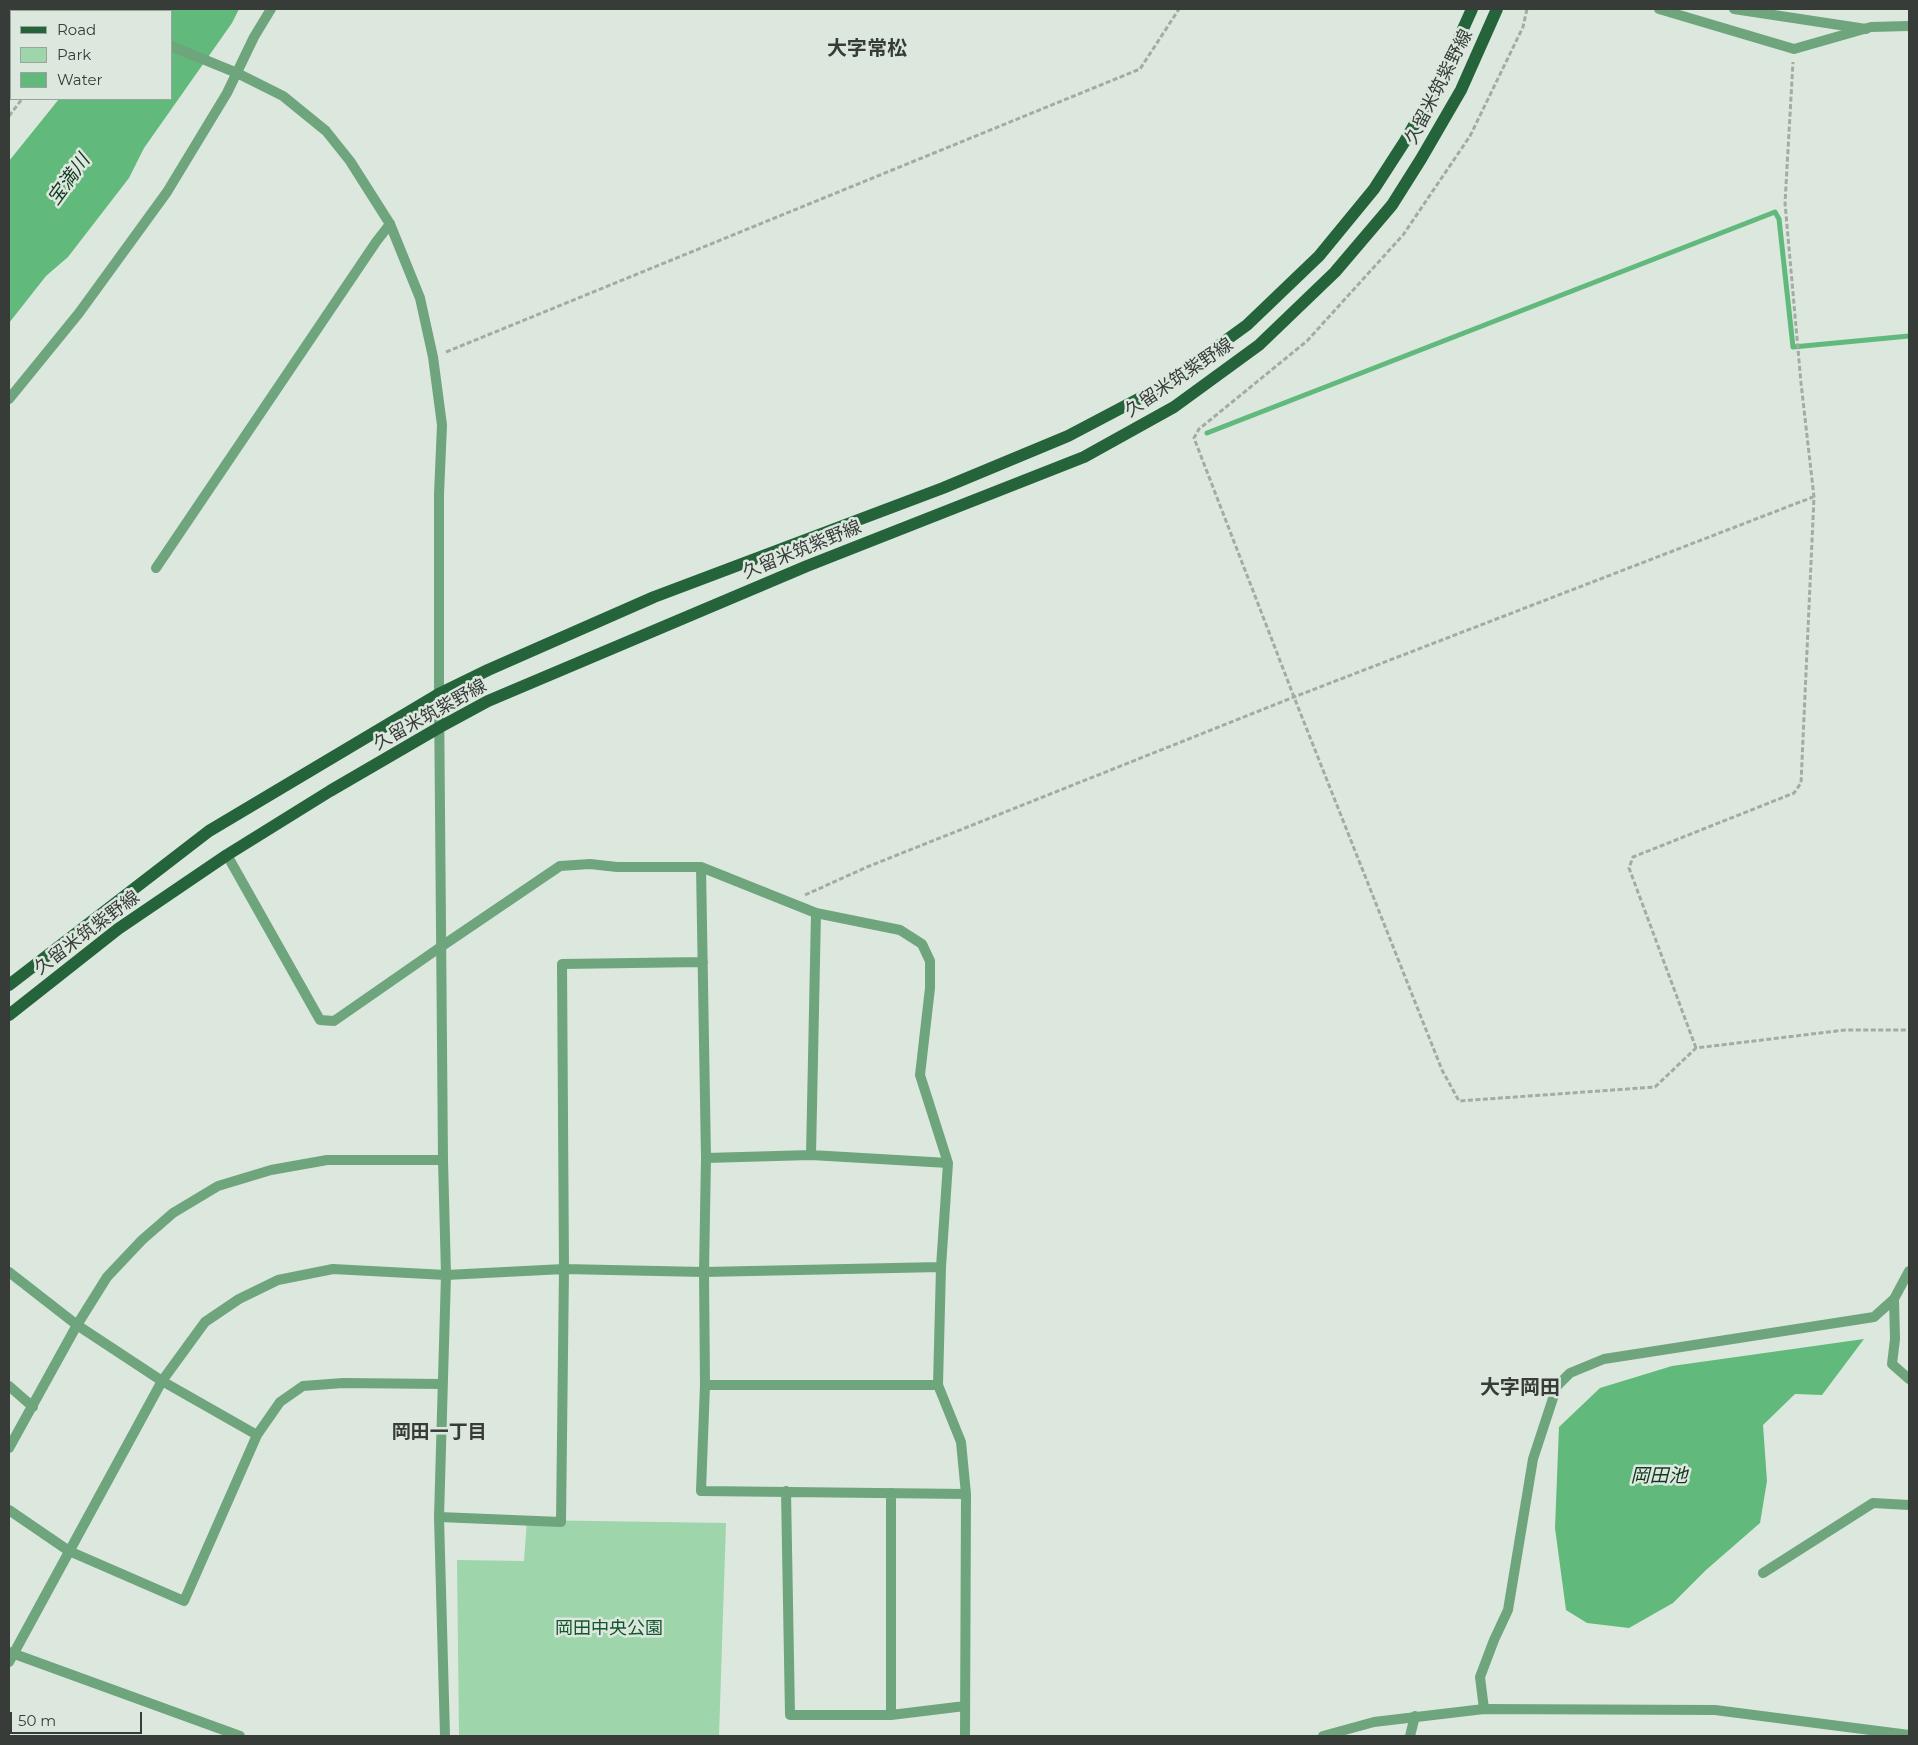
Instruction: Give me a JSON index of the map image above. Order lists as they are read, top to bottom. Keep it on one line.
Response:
{"streets":{"main road":["久留米筑紫野線"]},"districts":["大字常松","大字岡田","岡田一丁目"],"water":["宝満川","岡田池"],"parks":["岡田中央公園"],"legend":["Road","Park","Water"],"scale_bar":"50 m"}
